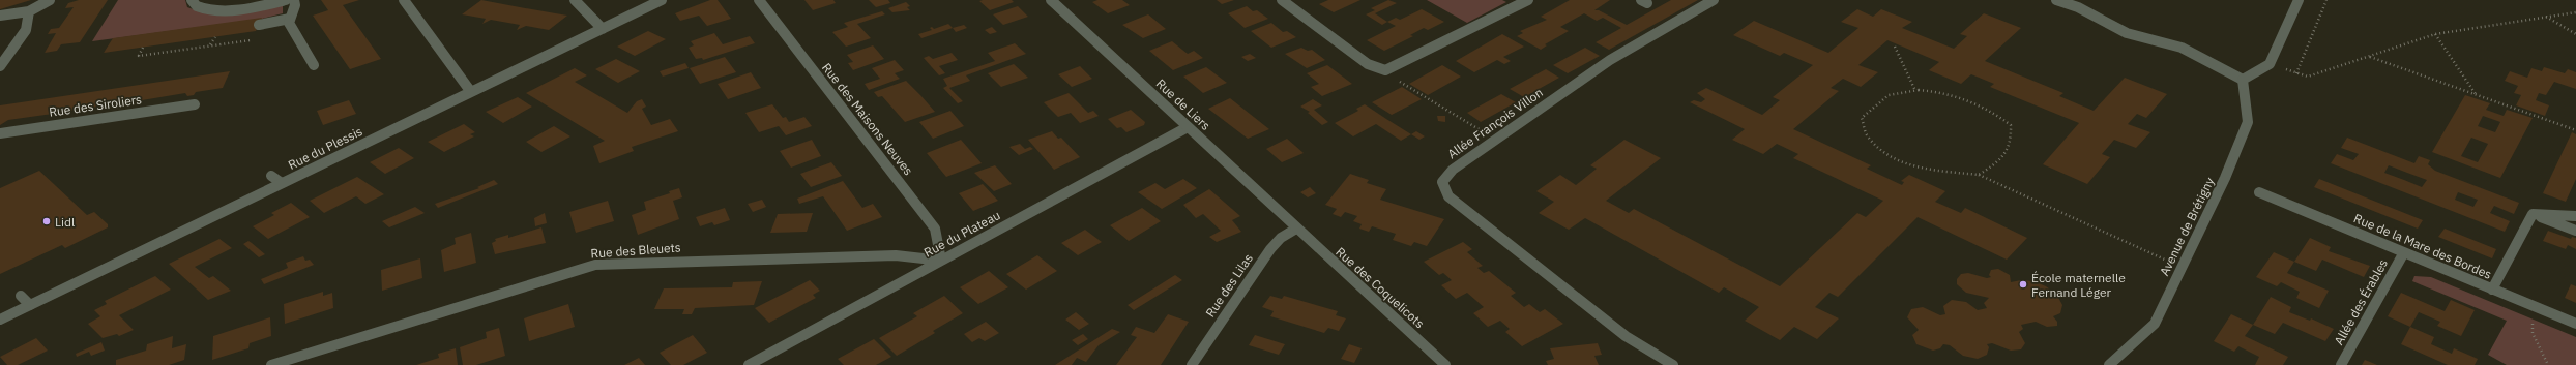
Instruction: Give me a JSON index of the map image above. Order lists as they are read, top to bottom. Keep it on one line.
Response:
{"streets":{"street":["Rue de Liers","Rue des Siroliers","Rue des Maisons Neuves","Allée François Villon","Rue du Plessis","Avenue de Brétigny","Rue du Plateau","Rue de la Mare des Bordes","Rue des Bleuets","Rue des Lilas","Rue des Coquelicots","Allée des Érables"]},"crossings":[["Rue de Liers","Rue du Plateau"],["Rue de Liers","Rue des Lilas"],["Rue de Liers","Rue des Coquelicots"],["Rue des Maisons Neuves","Rue du Plateau"],["Rue des Maisons Neuves","Rue des Bleuets"],["Rue du Plateau","Rue des Bleuets"],["Rue de la Mare des Bordes","Allée des Érables"],["Rue des Lilas","Rue des Coquelicots"]],"places":["Lidl","École maternelle Fernand Léger"]}
